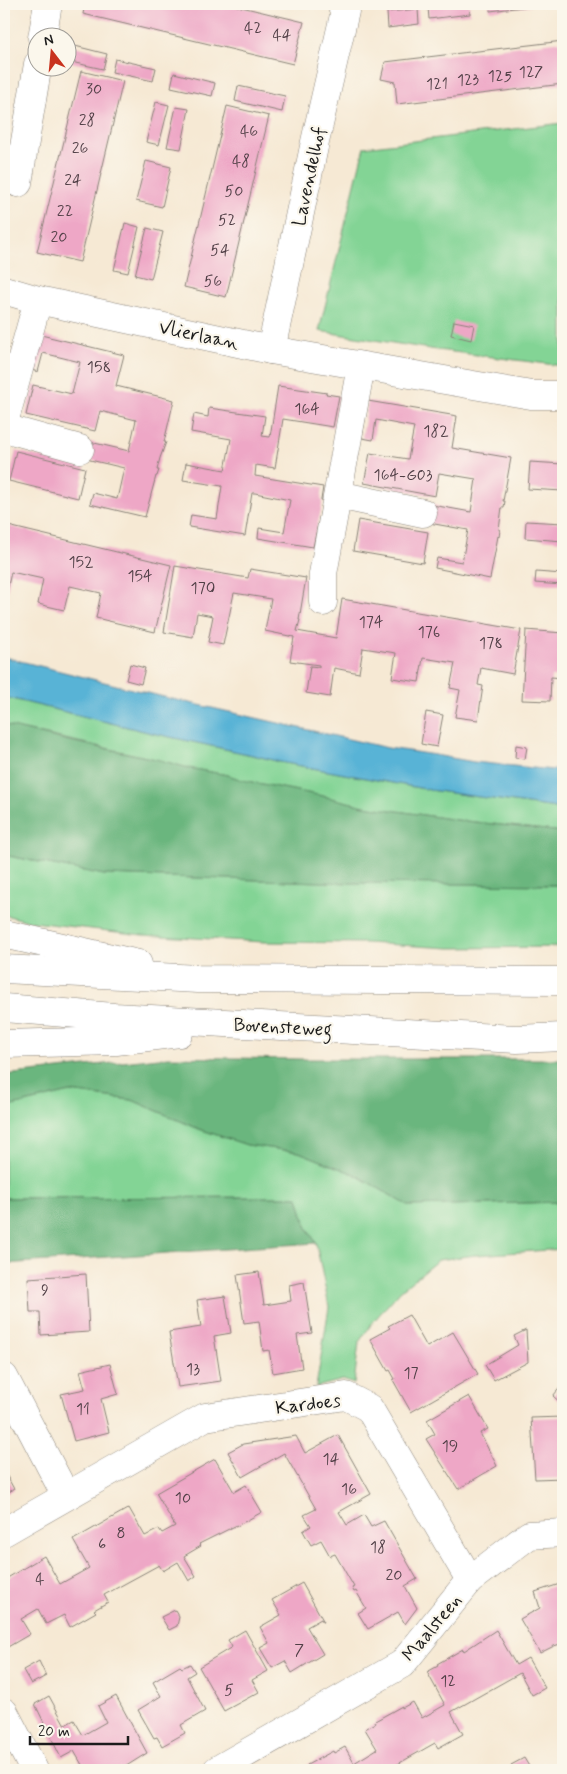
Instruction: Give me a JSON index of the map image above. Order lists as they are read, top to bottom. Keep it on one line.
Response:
{"streets":{"street":["Lavendelhof","Vlierlaan","Bovensteweg","Kardoes","Maalsteen"]},"crossings":[["Lavendelhof","Vlierlaan"],["Kardoes","Maalsteen"]],"house_numbers":["42","44","127","125","123","121","30","28","46","26","48","24","50","22","52","20","54","56","158","164","182","164-G03","152","154","170","174","176","178","9","13","17","11","19","14","16","10","8","6","18","20","4","7","12","5"],"scale_bar":"20 m","north":"top"}
